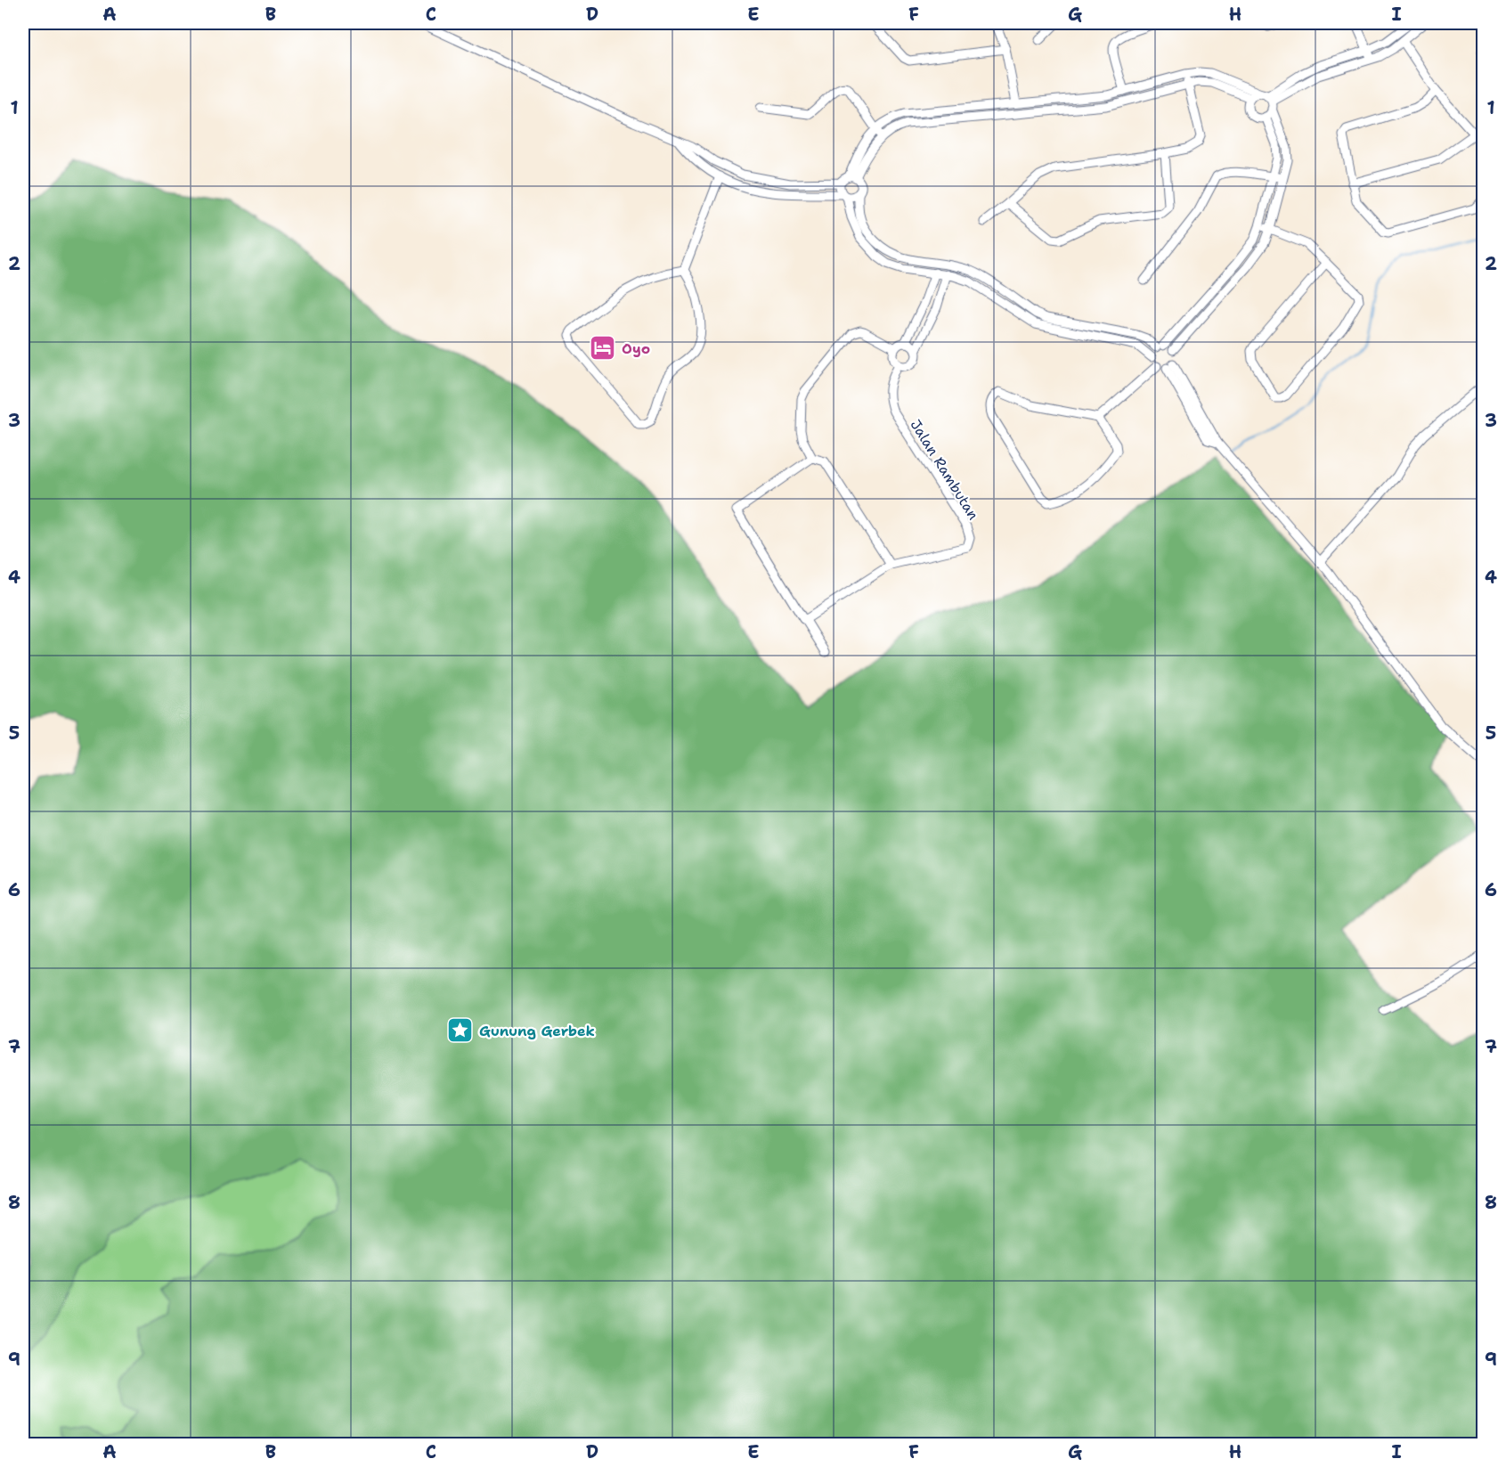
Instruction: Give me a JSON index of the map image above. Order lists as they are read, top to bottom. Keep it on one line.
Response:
{"streets":{"street":["Jalan Rambutan"]},"places":{"hotel":["Oyo"],"place":["Gunung Gerbek"]},"grid":{"columns":["A","B","C","D","E","F","G","H","I"],"rows":["1","2","3","4","5","6","7","8","9"]}}
